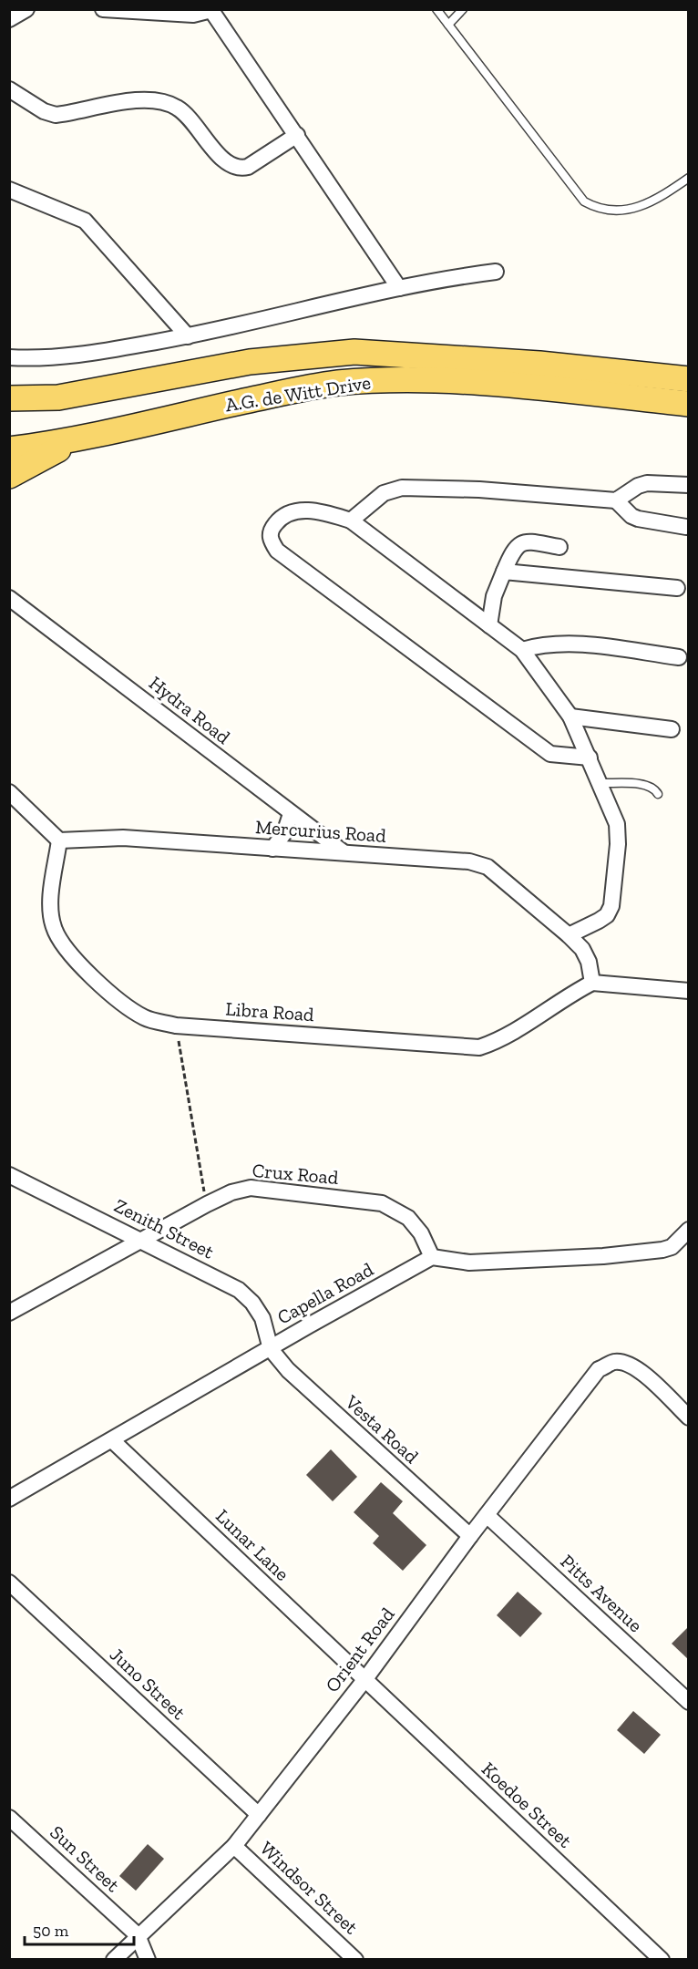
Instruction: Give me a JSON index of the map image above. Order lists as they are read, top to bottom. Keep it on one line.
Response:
{"streets":{"main road":["A.G. de Witt Drive"],"street":["Hydra Road","Mercurius Road","Libra Road","Crux Road","Zenith Street","Capella Road","Vesta Road","Lunar Lane","Pitts Avenue","Orient Road","Juno Street","Koedoe Street","Sun Street","Windsor Street"]},"crossings":[["Hydra Road","Mercurius Road"],["Mercurius Road","Libra Road"],["Crux Road","Zenith Street"],["Crux Road","Capella Road"],["Zenith Street","Capella Road"],["Zenith Street","Vesta Road"],["Capella Road","Vesta Road"],["Capella Road","Lunar Lane"],["Vesta Road","Orient Road"],["Lunar Lane","Orient Road"],["Lunar Lane","Koedoe Street"],["Pitts Avenue","Orient Road"],["Orient Road","Juno Street"],["Orient Road","Koedoe Street"],["Orient Road","Sun Street"],["Orient Road","Windsor Street"]],"scale_bar":"50 m"}
